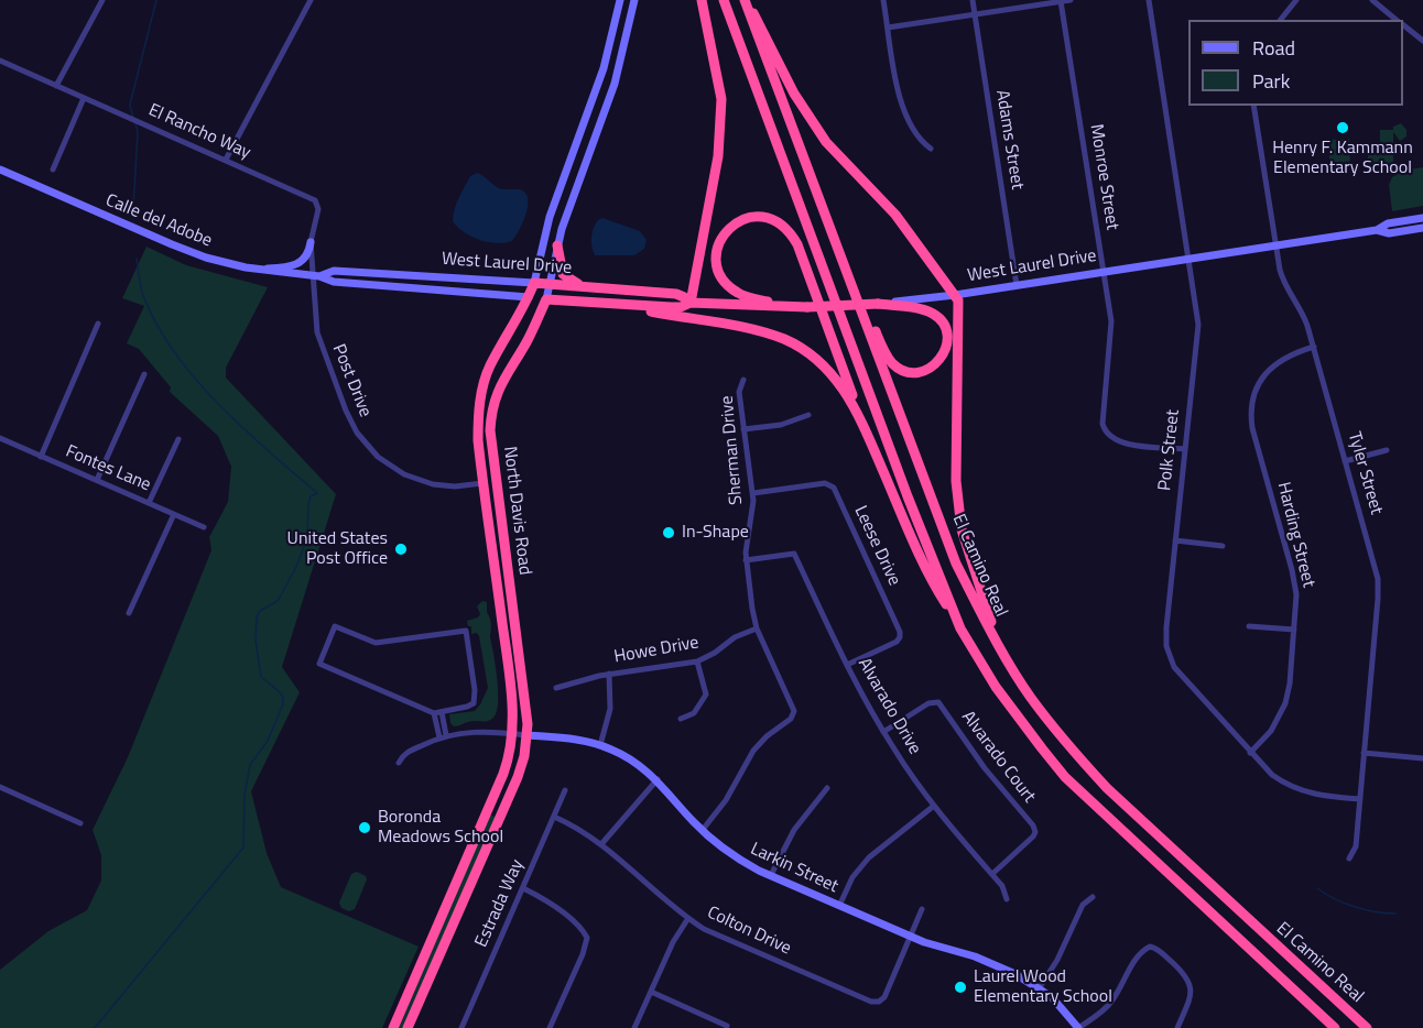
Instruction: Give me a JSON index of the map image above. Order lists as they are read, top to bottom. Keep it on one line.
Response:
{"streets":{"highway":["West Laurel Drive","North Davis Road","El Camino Real"],"street":["El Rancho Way","Adams Street","Monroe Street","Calle del Adobe","Post Drive","Sherman Drive","Polk Street","Fontes Lane","Tyler Street","Harding Street","Leese Drive","Howe Drive","Alvarado Drive","Alvarado Court","Larkin Street","Estrada Way","Colton Drive"]},"crossings":[["El Rancho Way","Calle del Adobe"],["El Rancho Way","West Laurel Drive"],["El Rancho Way","Post Drive"],["Adams Street","West Laurel Drive"],["Monroe Street","West Laurel Drive"],["Monroe Street","Polk Street"],["Calle del Adobe","West Laurel Drive"],["Calle del Adobe","Post Drive"],["West Laurel Drive","Post Drive"],["West Laurel Drive","Polk Street"],["West Laurel Drive","Tyler Street"],["West Laurel Drive","North Davis Road"],["Post Drive","North Davis Road"],["Sherman Drive","Leese Drive"],["Sherman Drive","Howe Drive"],["Sherman Drive","Alvarado Drive"],["Sherman Drive","Larkin Street"],["Polk Street","Tyler Street"],["Polk Street","Harding Street"],["Tyler Street","Harding Street"],["North Davis Road","Larkin Street"],["Leese Drive","Alvarado Drive"],["Alvarado Drive","Alvarado Court"],["Larkin Street","Colton Drive"],["Estrada Way","Colton Drive"]],"places":["Henry F. Kammann Elementary School","In-Shape","United States Post Office","Boronda Meadows School","Laurel Wood Elementary School"],"legend":["Road","Park"]}
